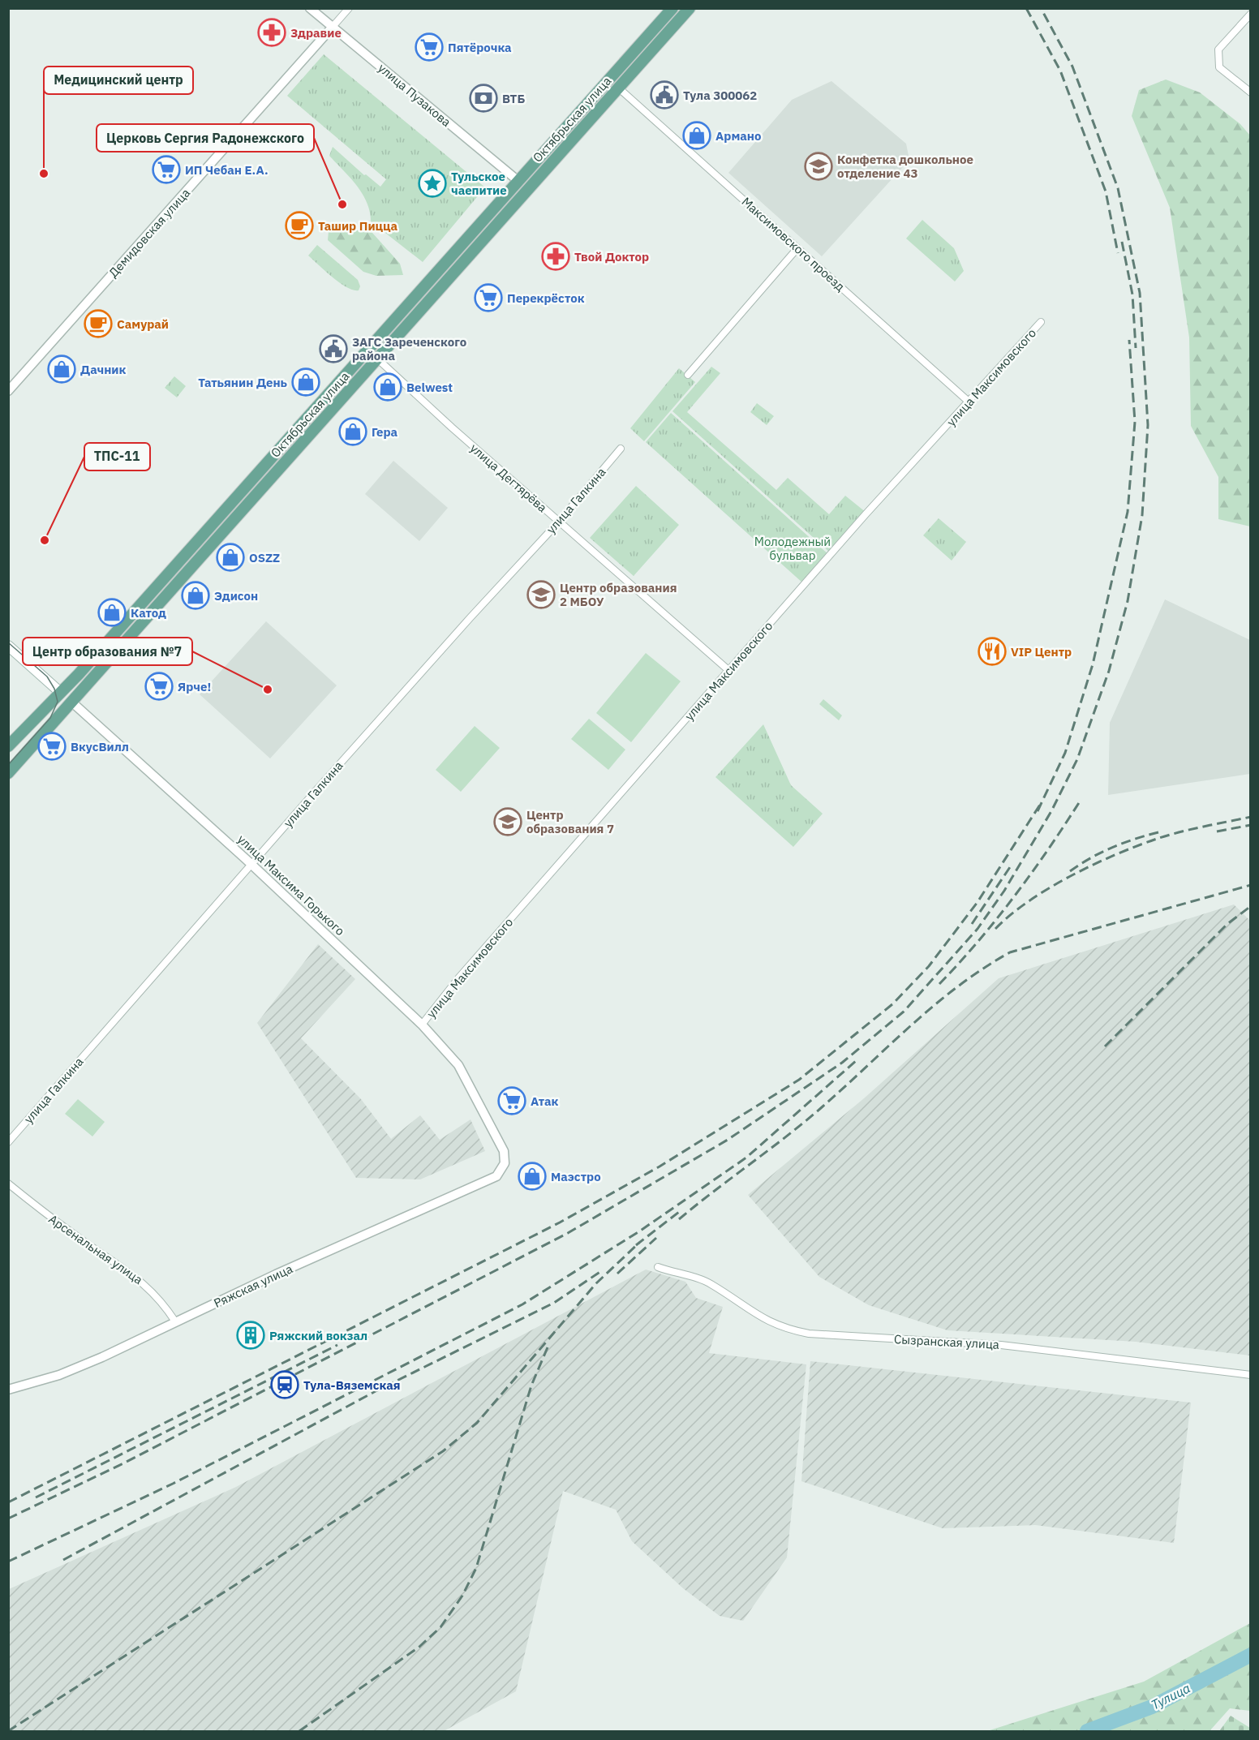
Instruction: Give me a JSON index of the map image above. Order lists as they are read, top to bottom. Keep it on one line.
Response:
{"streets":{"main road":["Октябрьская улица","улица Максима Горького"],"street":["улица Пузакова","Демидовская улица","Максимовского проезд","улица Максимовского","улица Дегтярёва","улица Галкина","Арсенальная улица","Ряжская улица","Сызранская улица"]},"crossings":[["улица Пузакова","Октябрьская улица"],["улица Пузакова","Демидовская улица"],["Октябрьская улица","Максимовского проезд"],["Октябрьская улица","улица Дегтярёва"],["Октябрьская улица","улица Максима Горького"],["Максимовского проезд","улица Максимовского"],["улица Максимовского","улица Дегтярёва"],["улица Максимовского","улица Максима Горького"],["улица Дегтярёва","улица Галкина"],["улица Галкина","улица Максима Горького"],["улица Максима Горького","Ряжская улица"],["Арсенальная улица","Ряжская улица"]],"water":["Тулица"],"parks":["Молодежный бульвар"],"places":{"pharmacy":["Здравие","Твой Доктор"],"supermarket":["Пятёрочка","ИП Чебан Е.А.","Перекрёсток","Ярче!","ВкусВилл","Атак"],"public building":["Тула 300062","ЗАГС Зареченского района"],"bank":["ВТБ"],"shop":["Армано","Дачник","Татьянин День","Belwest","Гера","OSZZ","Эдисон","Катод","Маэстро"],"school or university":["Конфетка дошкольное отделение 43","Центр образования 2 МБОУ","Центр образования 7"],"other":["Медицинский центр","Церковь Сергия Радонежского","ТПС-11","Центр образования №7"],"place":["Тульское чаепитие"],"cafe":["Ташир Пицца","Самурай"],"restaurant":["VIP Центр"],"building":["Ряжский вокзал"],"station":["Тула-Вяземская"]}}
